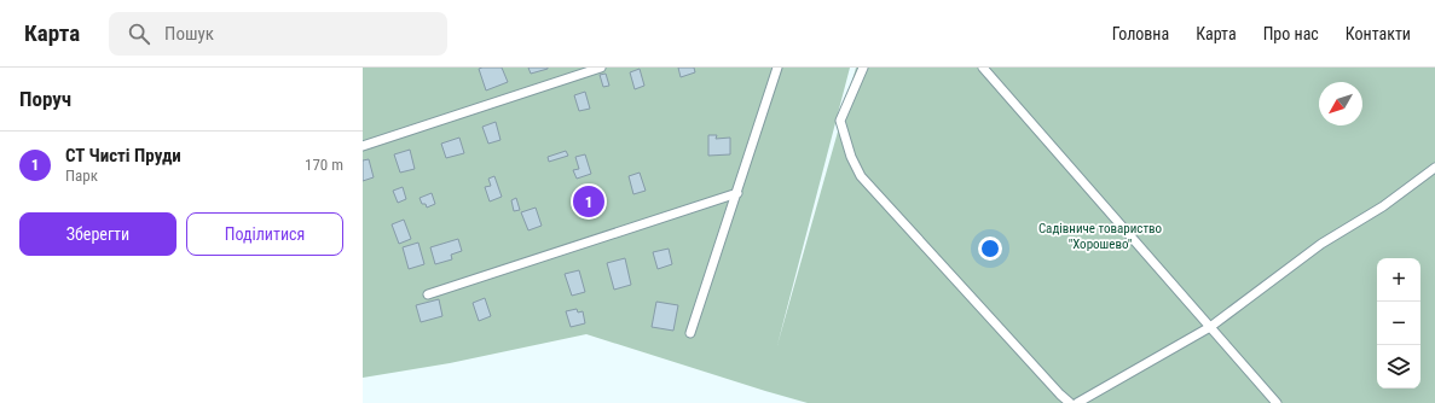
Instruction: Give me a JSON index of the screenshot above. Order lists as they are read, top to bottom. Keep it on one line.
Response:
{"parks":["Садівниче товариство \"Хорошево\""],"north":"bottom left","page":{"header":"Карта","search":"Пошук","nav":["Головна","Карта","Про нас","Контакти"],"heading":"Поруч","list":[{"mark":"1","name":"СТ Чисті Пруди","note":"Парк","value":"170 m"}],"pins":"1","buttons":["Зберегти","Поділитися"],"map_buttons":["+","−"]}}
